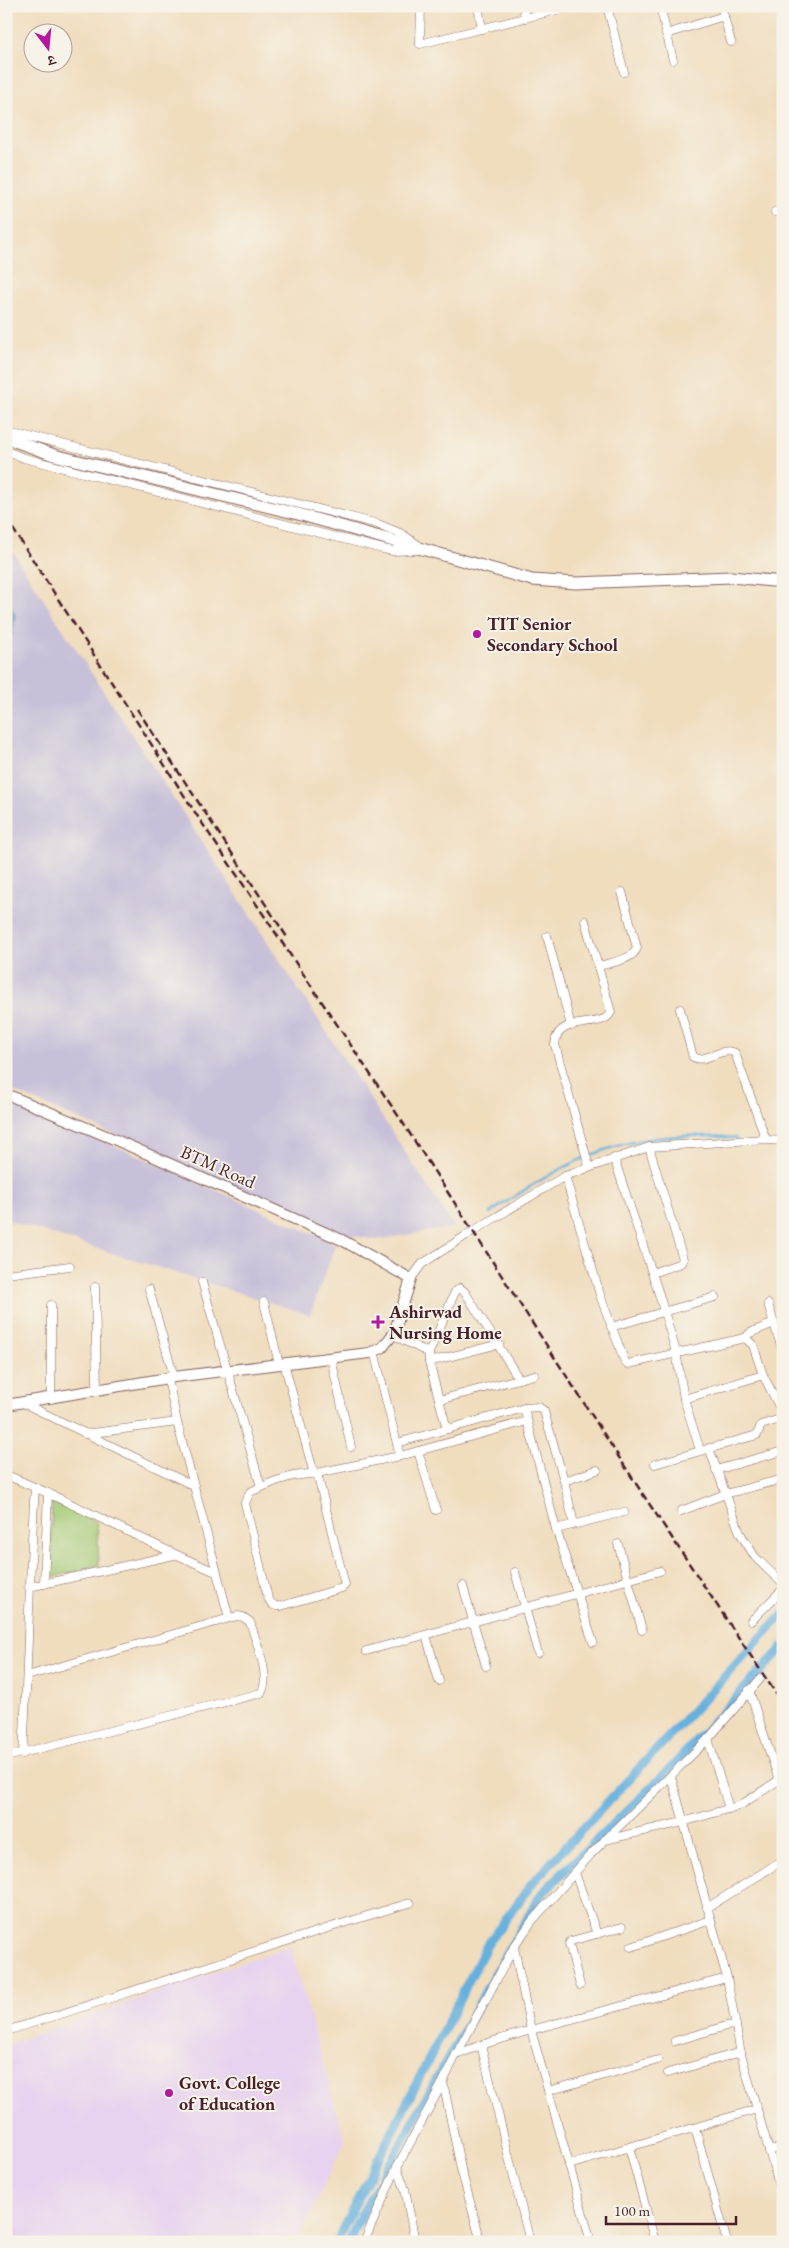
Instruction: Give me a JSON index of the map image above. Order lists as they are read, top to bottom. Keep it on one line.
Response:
{"streets":{"street":["BTM Road"]},"places":{"other":["TIT Senior Secondary School","Govt. College of Education"],"health":["Ashirwad Nursing Home"]},"scale_bar":"100 m","north":"bottom"}
